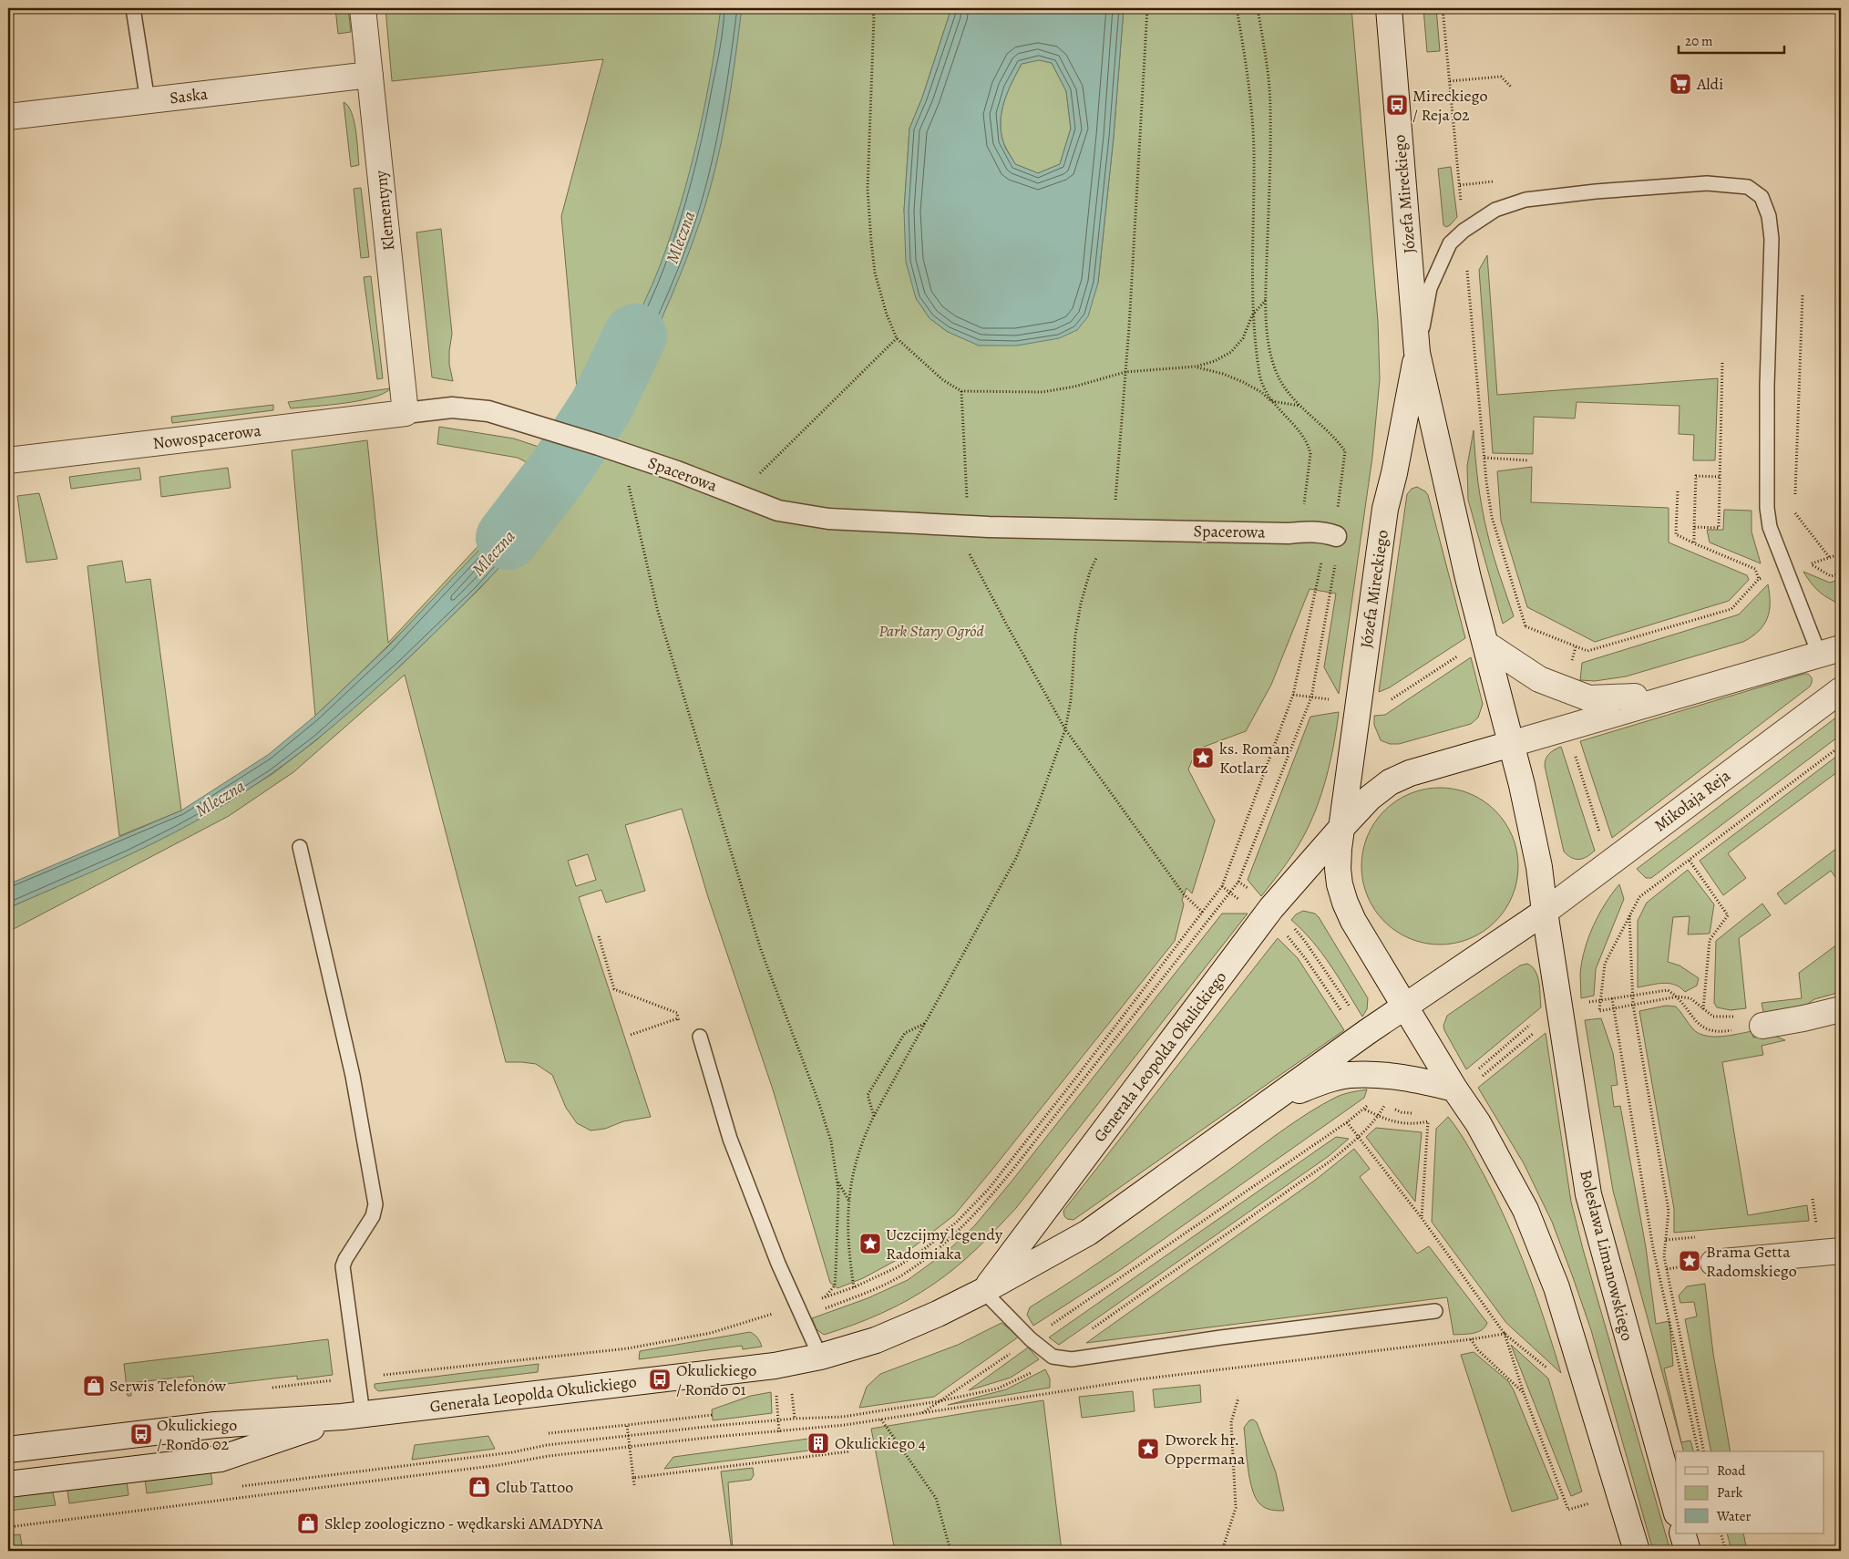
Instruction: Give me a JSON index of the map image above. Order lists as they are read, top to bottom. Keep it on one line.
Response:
{"streets":{"main road":["Saska","Józefa Mireckiego","Klementyny","Nowospacerowa","Mikołaja Reja","Generała Leopolda Okulickiego","Bolesława Limanowskiego"],"street":["Spacerowa"]},"crossings":[["Saska","Klementyny"],["Józefa Mireckiego","Mikołaja Reja"],["Józefa Mireckiego","Generała Leopolda Okulickiego"],["Józefa Mireckiego","Bolesława Limanowskiego"],["Klementyny","Nowospacerowa"],["Klementyny","Spacerowa"],["Nowospacerowa","Spacerowa"],["Mikołaja Reja","Generała Leopolda Okulickiego"],["Mikołaja Reja","Bolesława Limanowskiego"],["Generała Leopolda Okulickiego","Bolesława Limanowskiego"]],"water":["Mleczna"],"parks":["Park Stary Ogród"],"places":{"supermarket":["Aldi"],"bus stop":["Mireckiego / Reja 02","Okulickiego / Rondo 01","Okulickiego / Rondo 02"],"place":["ks. Roman Kotlarz","Uczcijmy legendy Radomiaka","Brama Getta Radomskiego","Dworek hr. Oppermana"],"shop":["Serwis Telefonów","Club Tattoo","Sklep zoologiczno - wędkarski AMADYNA"],"building":["Okulickiego 4"]},"legend":["Road","Park","Water"],"scale_bar":"20 m"}
